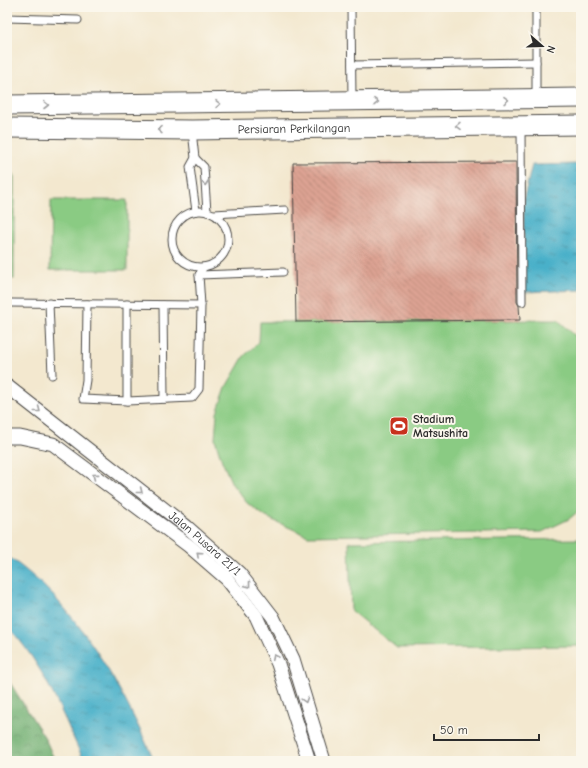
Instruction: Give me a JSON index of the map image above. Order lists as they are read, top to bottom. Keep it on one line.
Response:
{"streets":{"main road":["Persiaran Perkilangan"],"street":["Jalan Pusara 21/1"]},"places":{"sports":["Stadium Matsushita"]},"scale_bar":"50 m","north":"right"}
